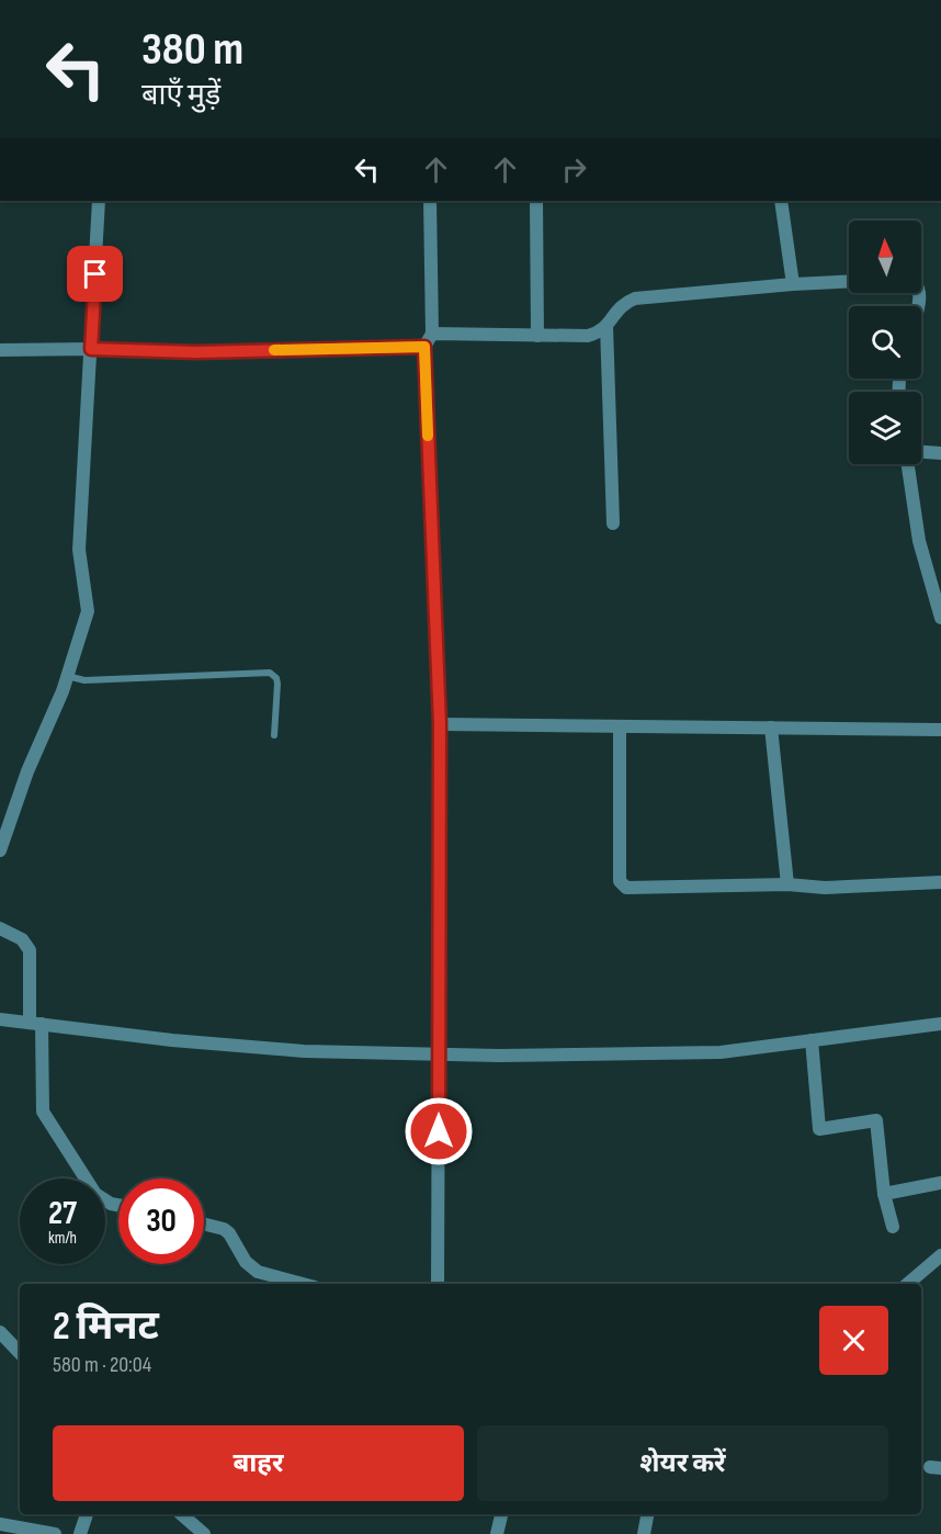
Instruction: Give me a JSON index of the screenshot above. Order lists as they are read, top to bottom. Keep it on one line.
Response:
{"north":"top","page":{"turn":["380 m","बाएँ मुड़ें"],"speed":"27 km/h","limit":"30","heading":["2 मिनट","580 m · 20:04"],"buttons":["बाहर","शेयर करें"]}}
